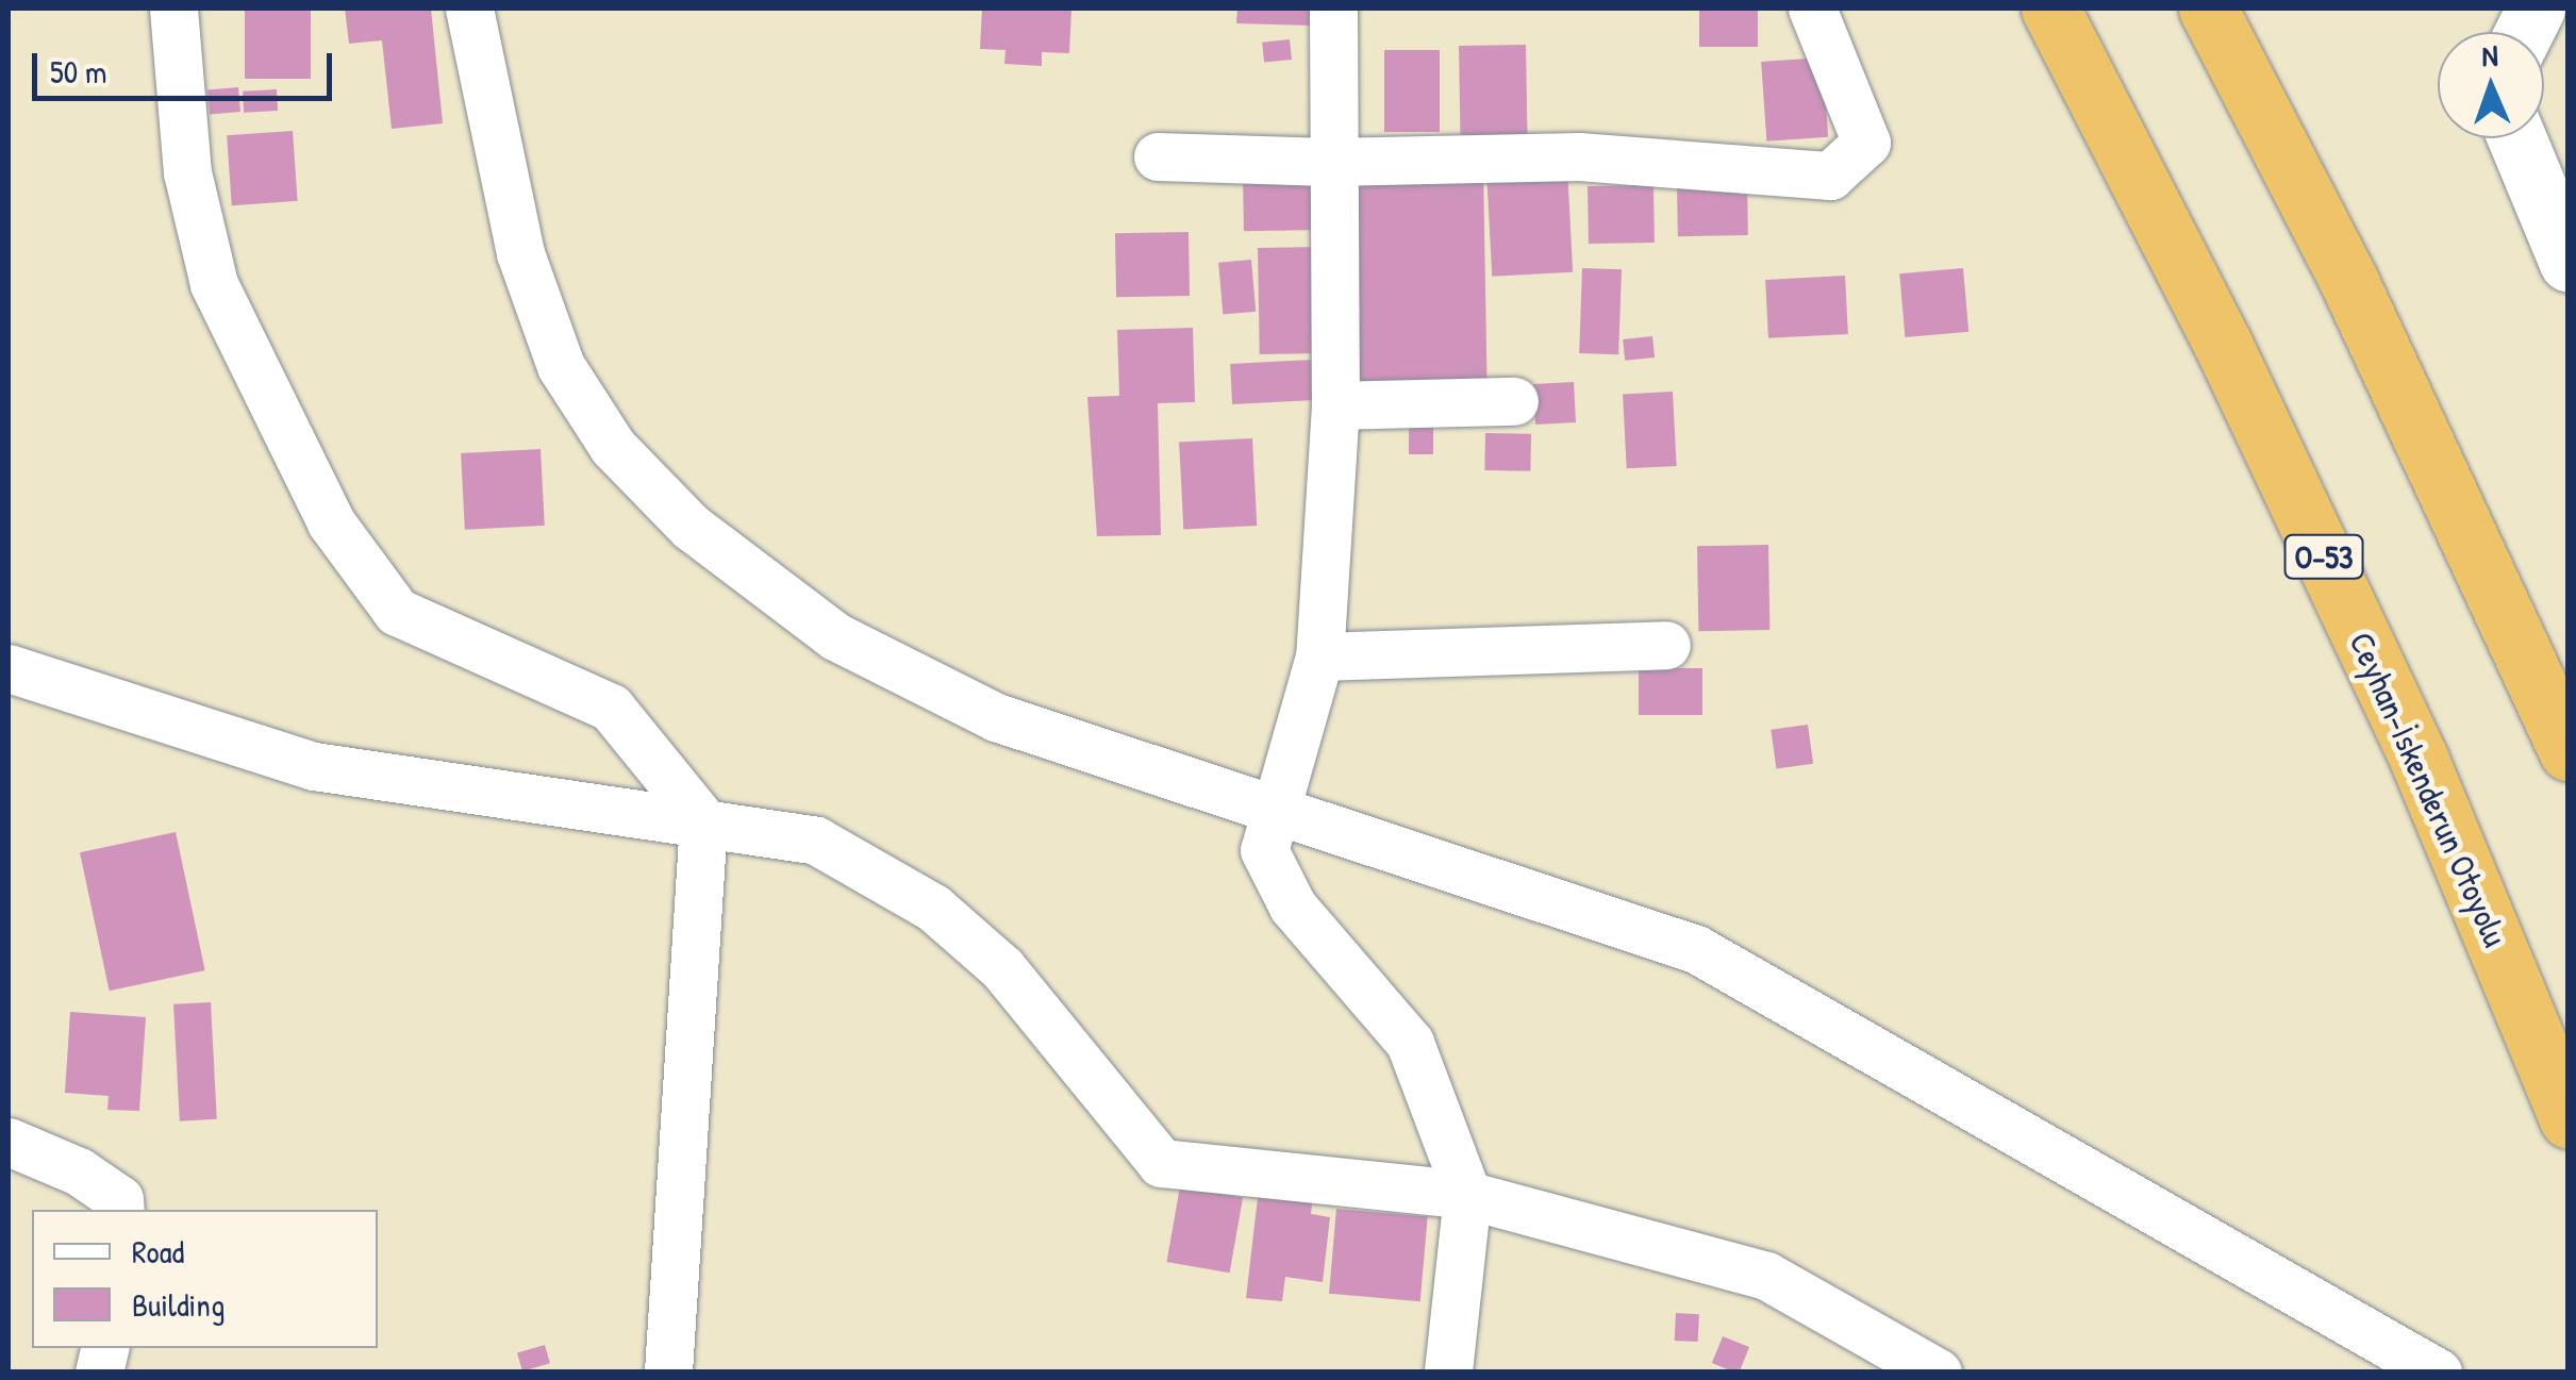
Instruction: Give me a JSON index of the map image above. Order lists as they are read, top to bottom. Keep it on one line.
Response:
{"streets":{"highway":["O-53","Ceyhan-İskenderun Otoyolu"]},"legend":["Road","Building"],"scale_bar":"50 m","north":"top"}
